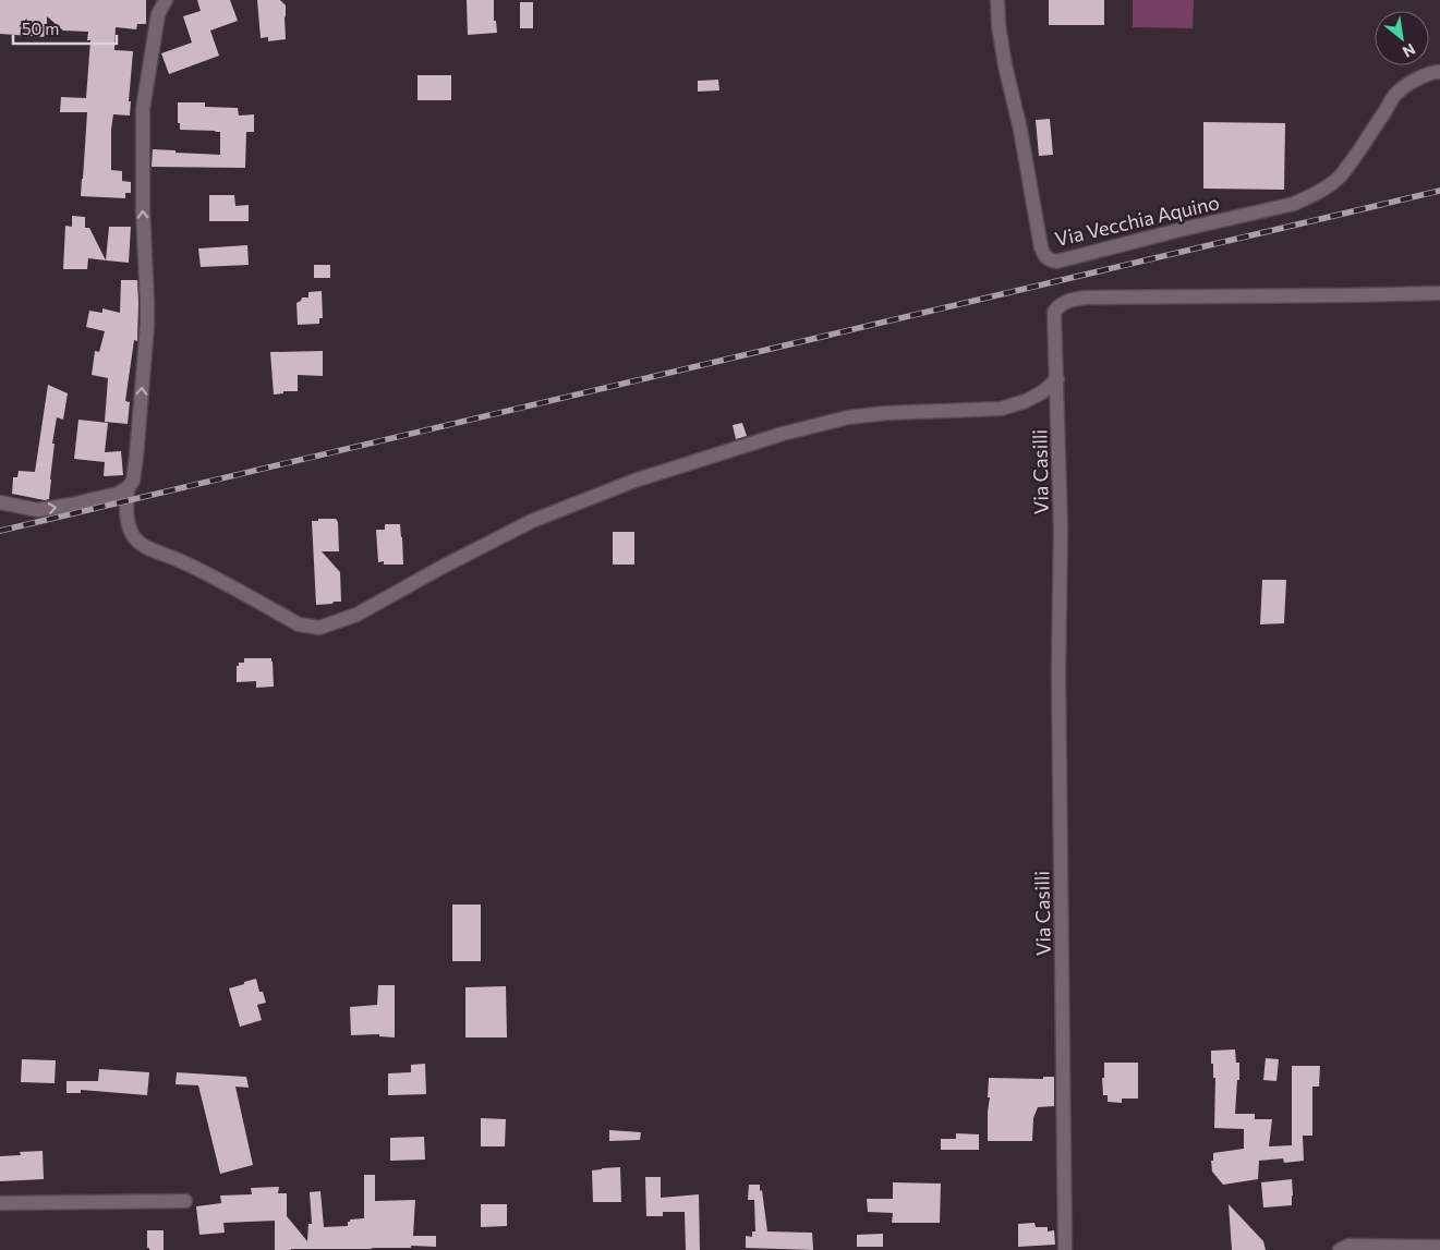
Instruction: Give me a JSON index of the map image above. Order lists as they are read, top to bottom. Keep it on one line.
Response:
{"streets":{"street":["Via Vecchia Aquino","Via Casilli"]},"scale_bar":"50 m","north":"bottom right"}
